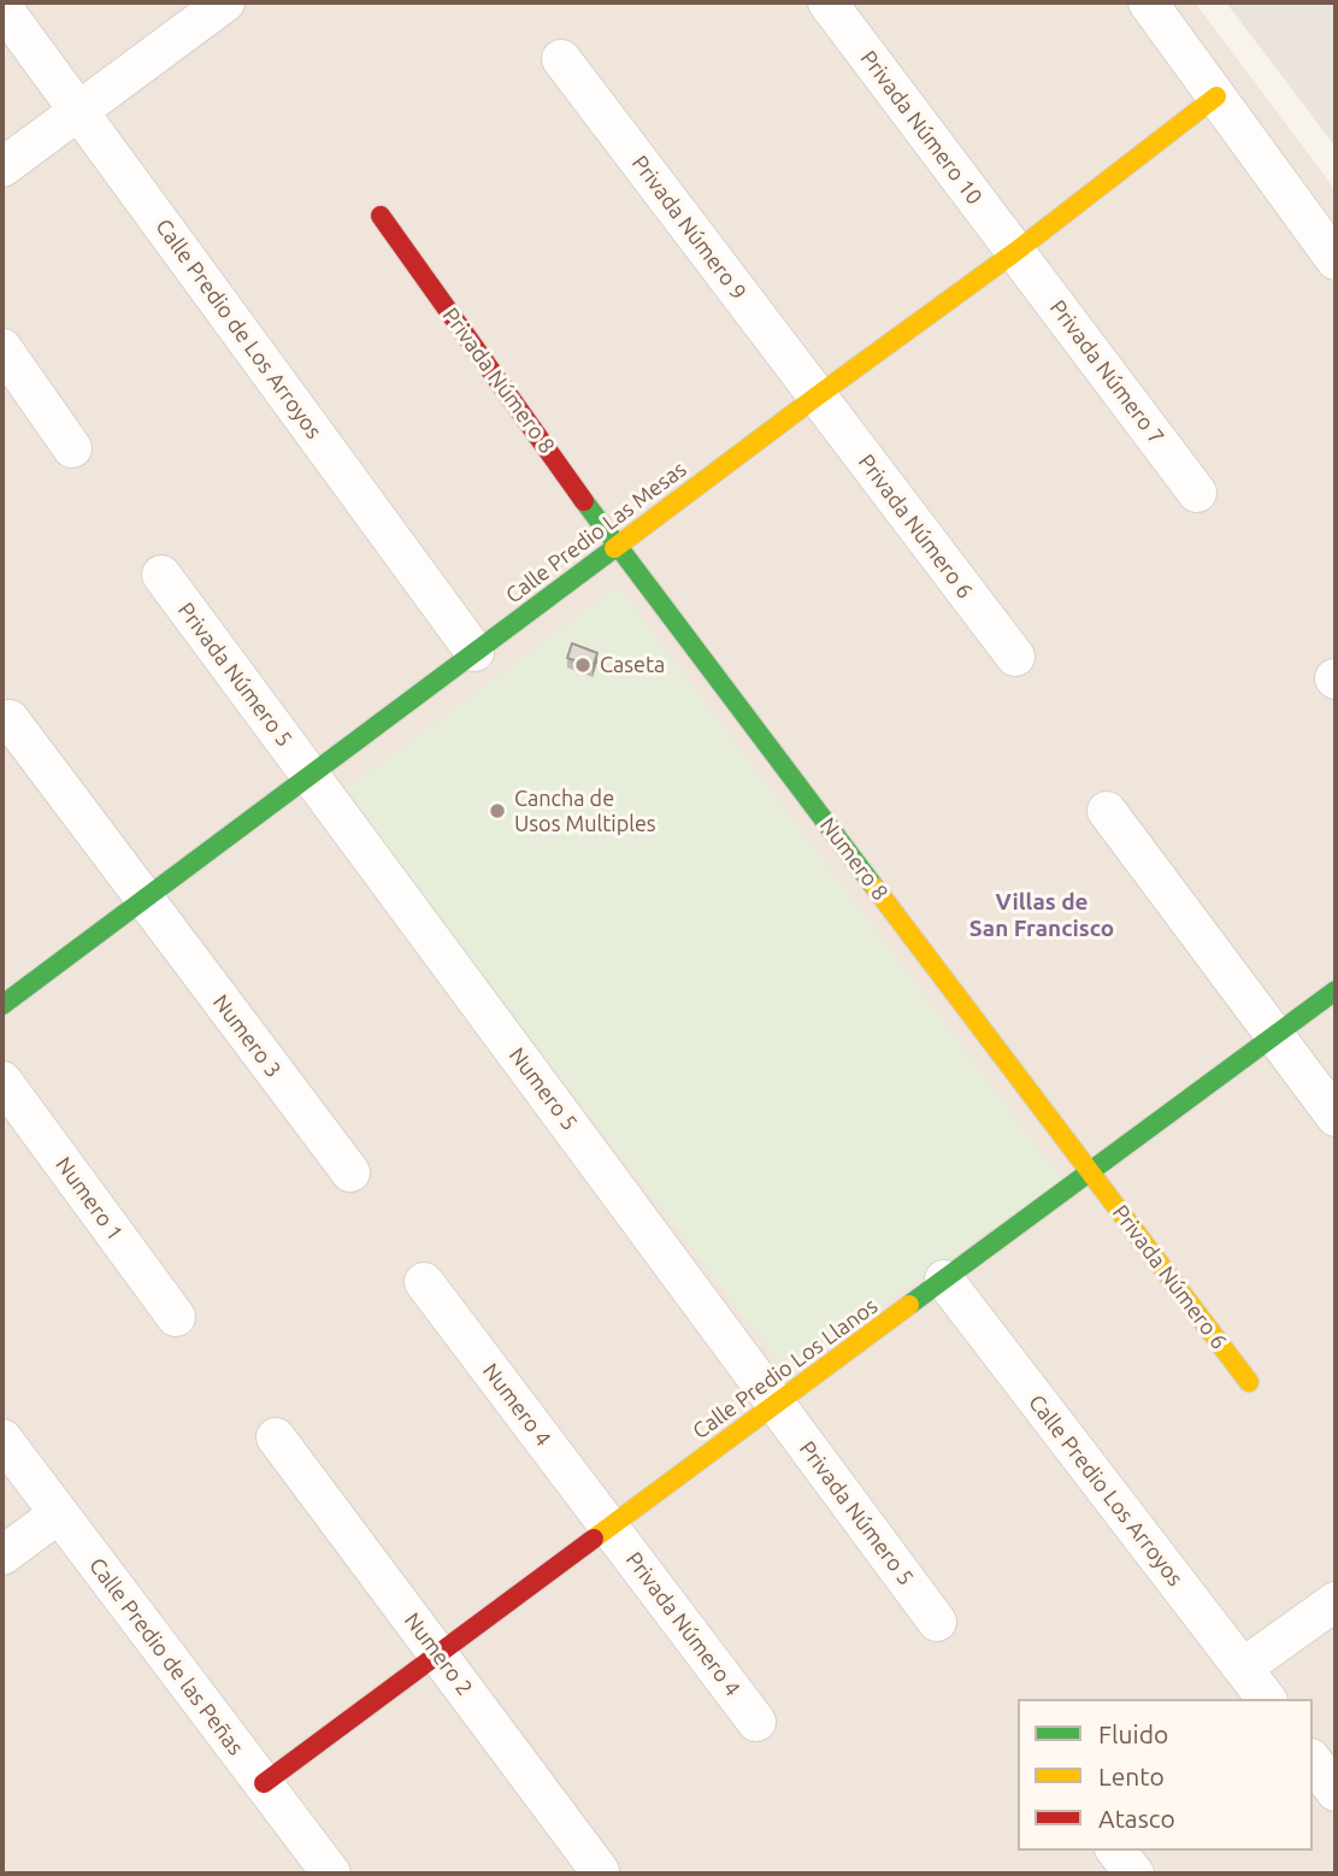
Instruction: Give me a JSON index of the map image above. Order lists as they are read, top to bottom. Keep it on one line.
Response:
{"streets":{"street":["Privada Número 10","Privada Número 9","Calle Predio de Los Arroyos","Privada Número 7","Privada Número 8","Privada Número 6","Calle Predio Las Mesas","Privada Número 5","Numero 8","Numero 3","Numero 5","Numero 1","Calle Predio Los Llanos","Numero 4","Calle Predio Los Arroyos","Privada Número 4","Numero 2","Calle Predio de las Peñas"]},"crossings":[["Privada Número 10","Privada Número 7"],["Privada Número 10","Calle Predio Las Mesas"],["Privada Número 9","Privada Número 6"],["Privada Número 9","Calle Predio Las Mesas"],["Calle Predio de Los Arroyos","Calle Predio Las Mesas"],["Privada Número 7","Calle Predio Las Mesas"],["Privada Número 8","Calle Predio Las Mesas"],["Privada Número 8","Numero 8"],["Privada Número 6","Calle Predio Las Mesas"],["Privada Número 6","Numero 8"],["Privada Número 6","Calle Predio Los Llanos"],["Calle Predio Las Mesas","Privada Número 5"],["Calle Predio Las Mesas","Numero 8"],["Calle Predio Las Mesas","Numero 3"],["Calle Predio Las Mesas","Numero 5"],["Privada Número 5","Numero 5"],["Privada Número 5","Calle Predio Los Llanos"],["Numero 8","Calle Predio Los Llanos"],["Numero 5","Calle Predio Los Llanos"],["Calle Predio Los Llanos","Numero 4"],["Calle Predio Los Llanos","Calle Predio Los Arroyos"],["Calle Predio Los Llanos","Privada Número 4"],["Calle Predio Los Llanos","Numero 2"],["Calle Predio Los Llanos","Calle Predio de las Peñas"],["Numero 4","Privada Número 4"]],"districts":["Villas de San Francisco"],"places":["Caseta","Cancha de Usos Multiples"],"legend":["Fluido","Lento","Atasco"]}
